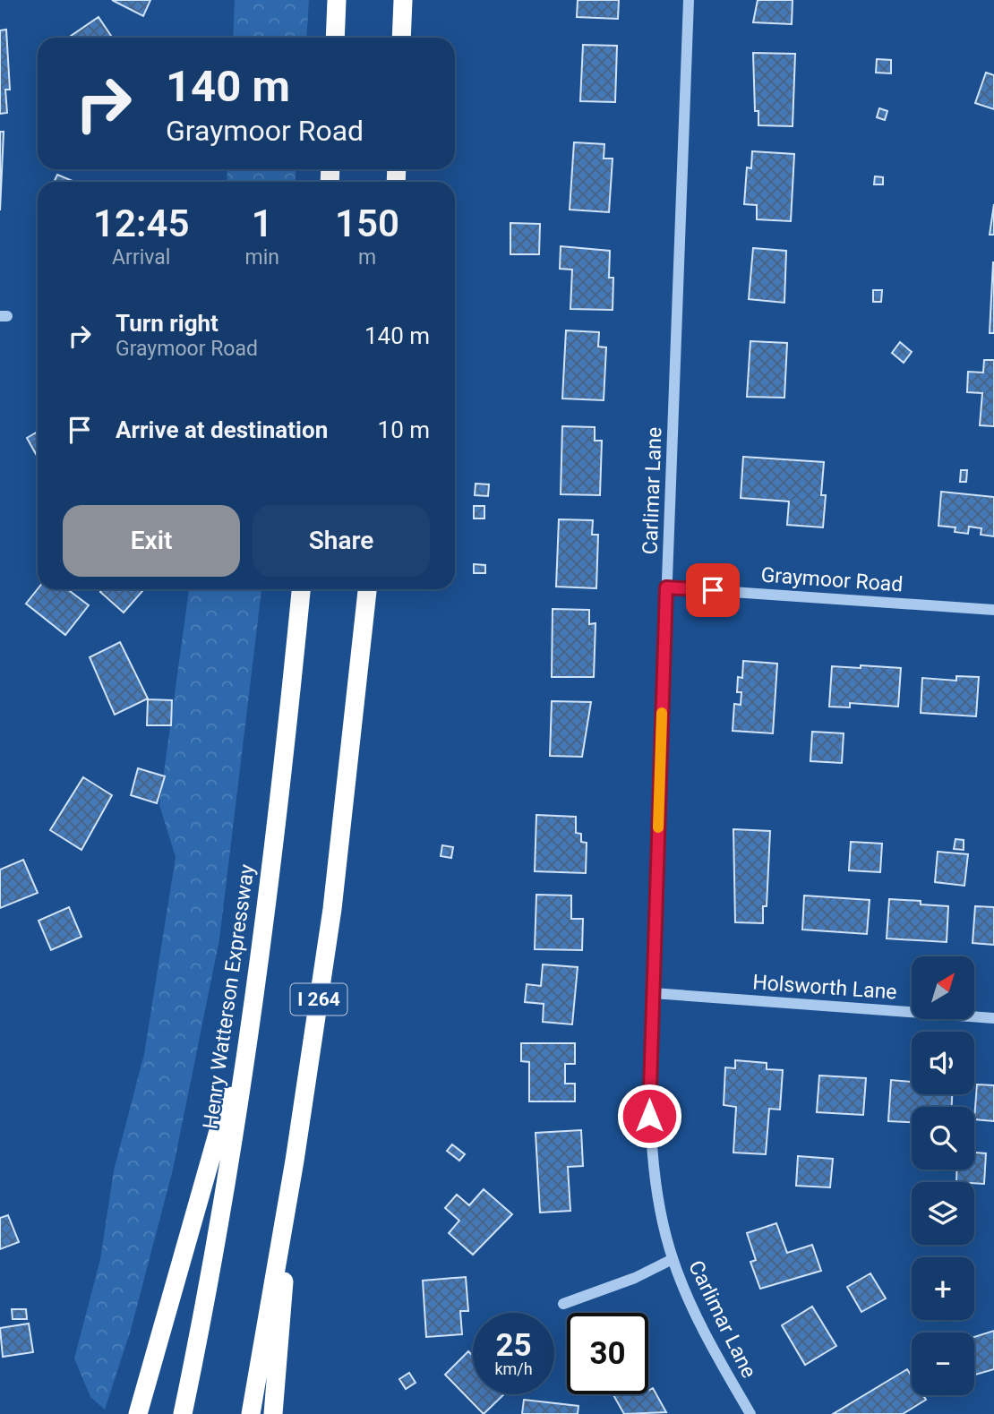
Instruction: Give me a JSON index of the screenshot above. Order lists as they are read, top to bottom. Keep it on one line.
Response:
{"streets":{"highway":["Henry Watterson Expressway","I 264"],"street":["Carlimar Lane","Graymoor Road","Holsworth Lane"]},"crossings":[["Carlimar Lane","Graymoor Road"],["Carlimar Lane","Holsworth Lane"]],"north":"top right","page":{"turn":["140 m","Graymoor Road"],"eta":["12:45","Arrival","1","min","150","m"],"list":[{"name":"Turn right","note":"Graymoor Road","value":"140 m"},{"name":"Arrive at destination","value":"10 m"}],"buttons":["Exit","Share"],"map_buttons":["+","−"],"speed":"25 km/h","limit":"30"}}
